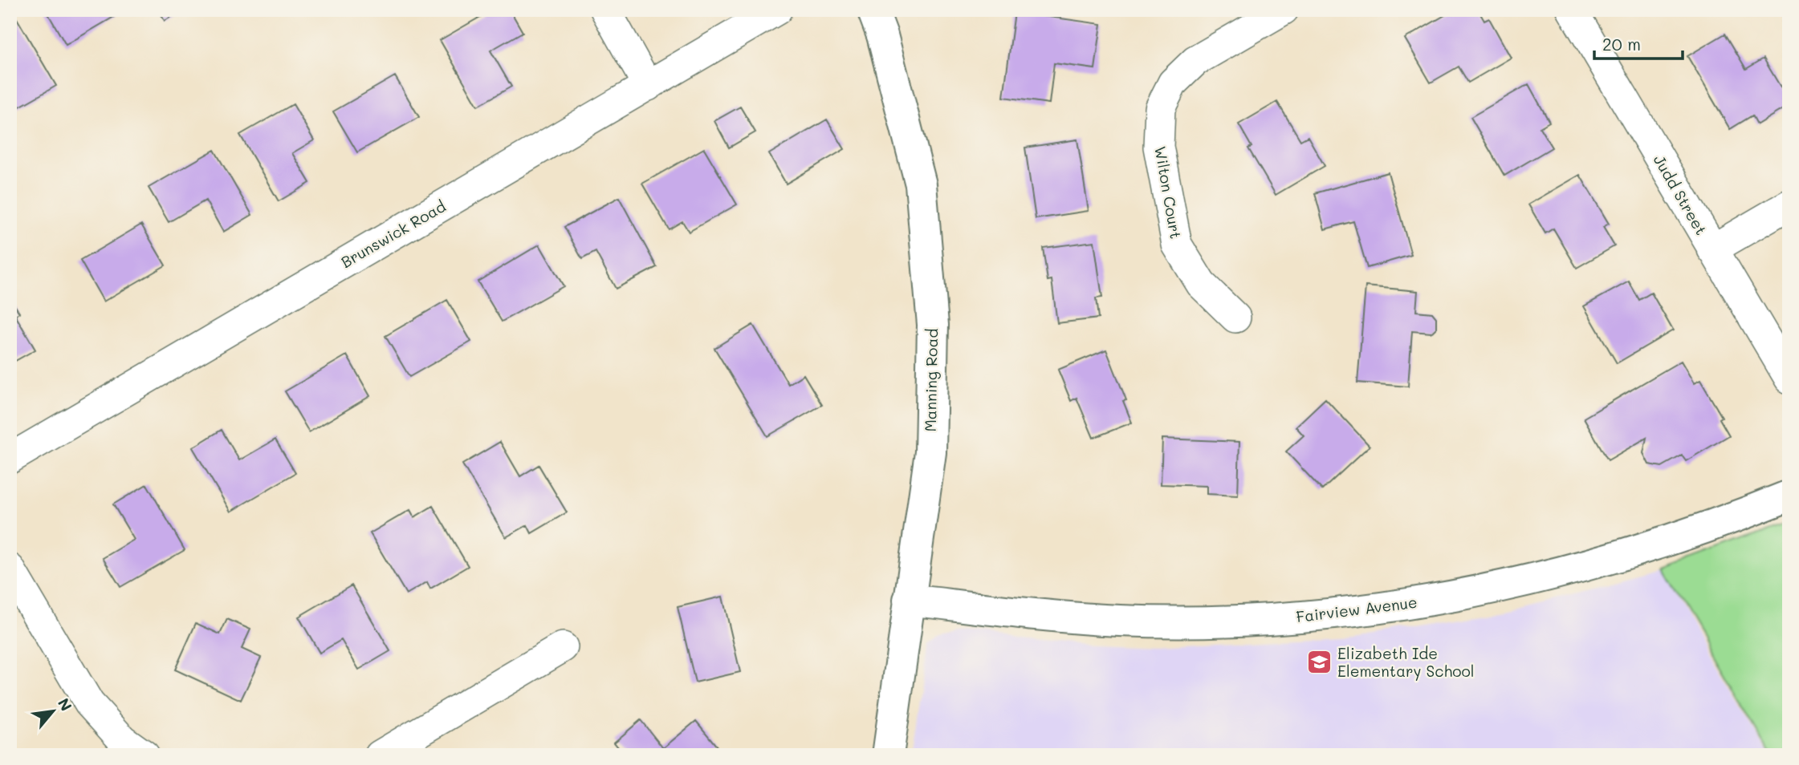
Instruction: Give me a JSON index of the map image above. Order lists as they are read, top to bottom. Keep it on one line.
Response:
{"streets":{"street":["Wilton Court","Judd Street","Brunswick Road","Manning Road","Fairview Avenue"]},"crossings":[["Manning Road","Fairview Avenue"]],"places":{"school or university":["Elizabeth Ide Elementary School"]},"scale_bar":"20 m","north":"top right"}
